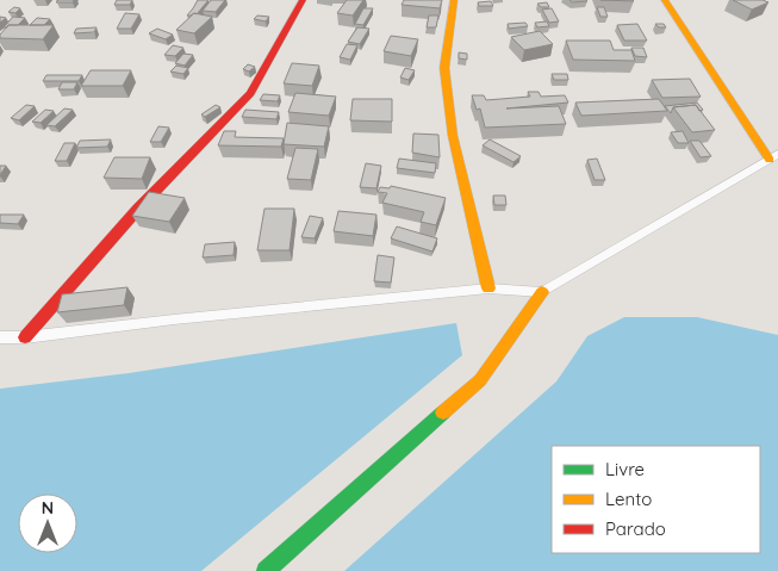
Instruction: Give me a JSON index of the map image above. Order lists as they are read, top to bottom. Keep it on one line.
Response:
{"legend":["Livre","Lento","Parado"],"north":"top"}
